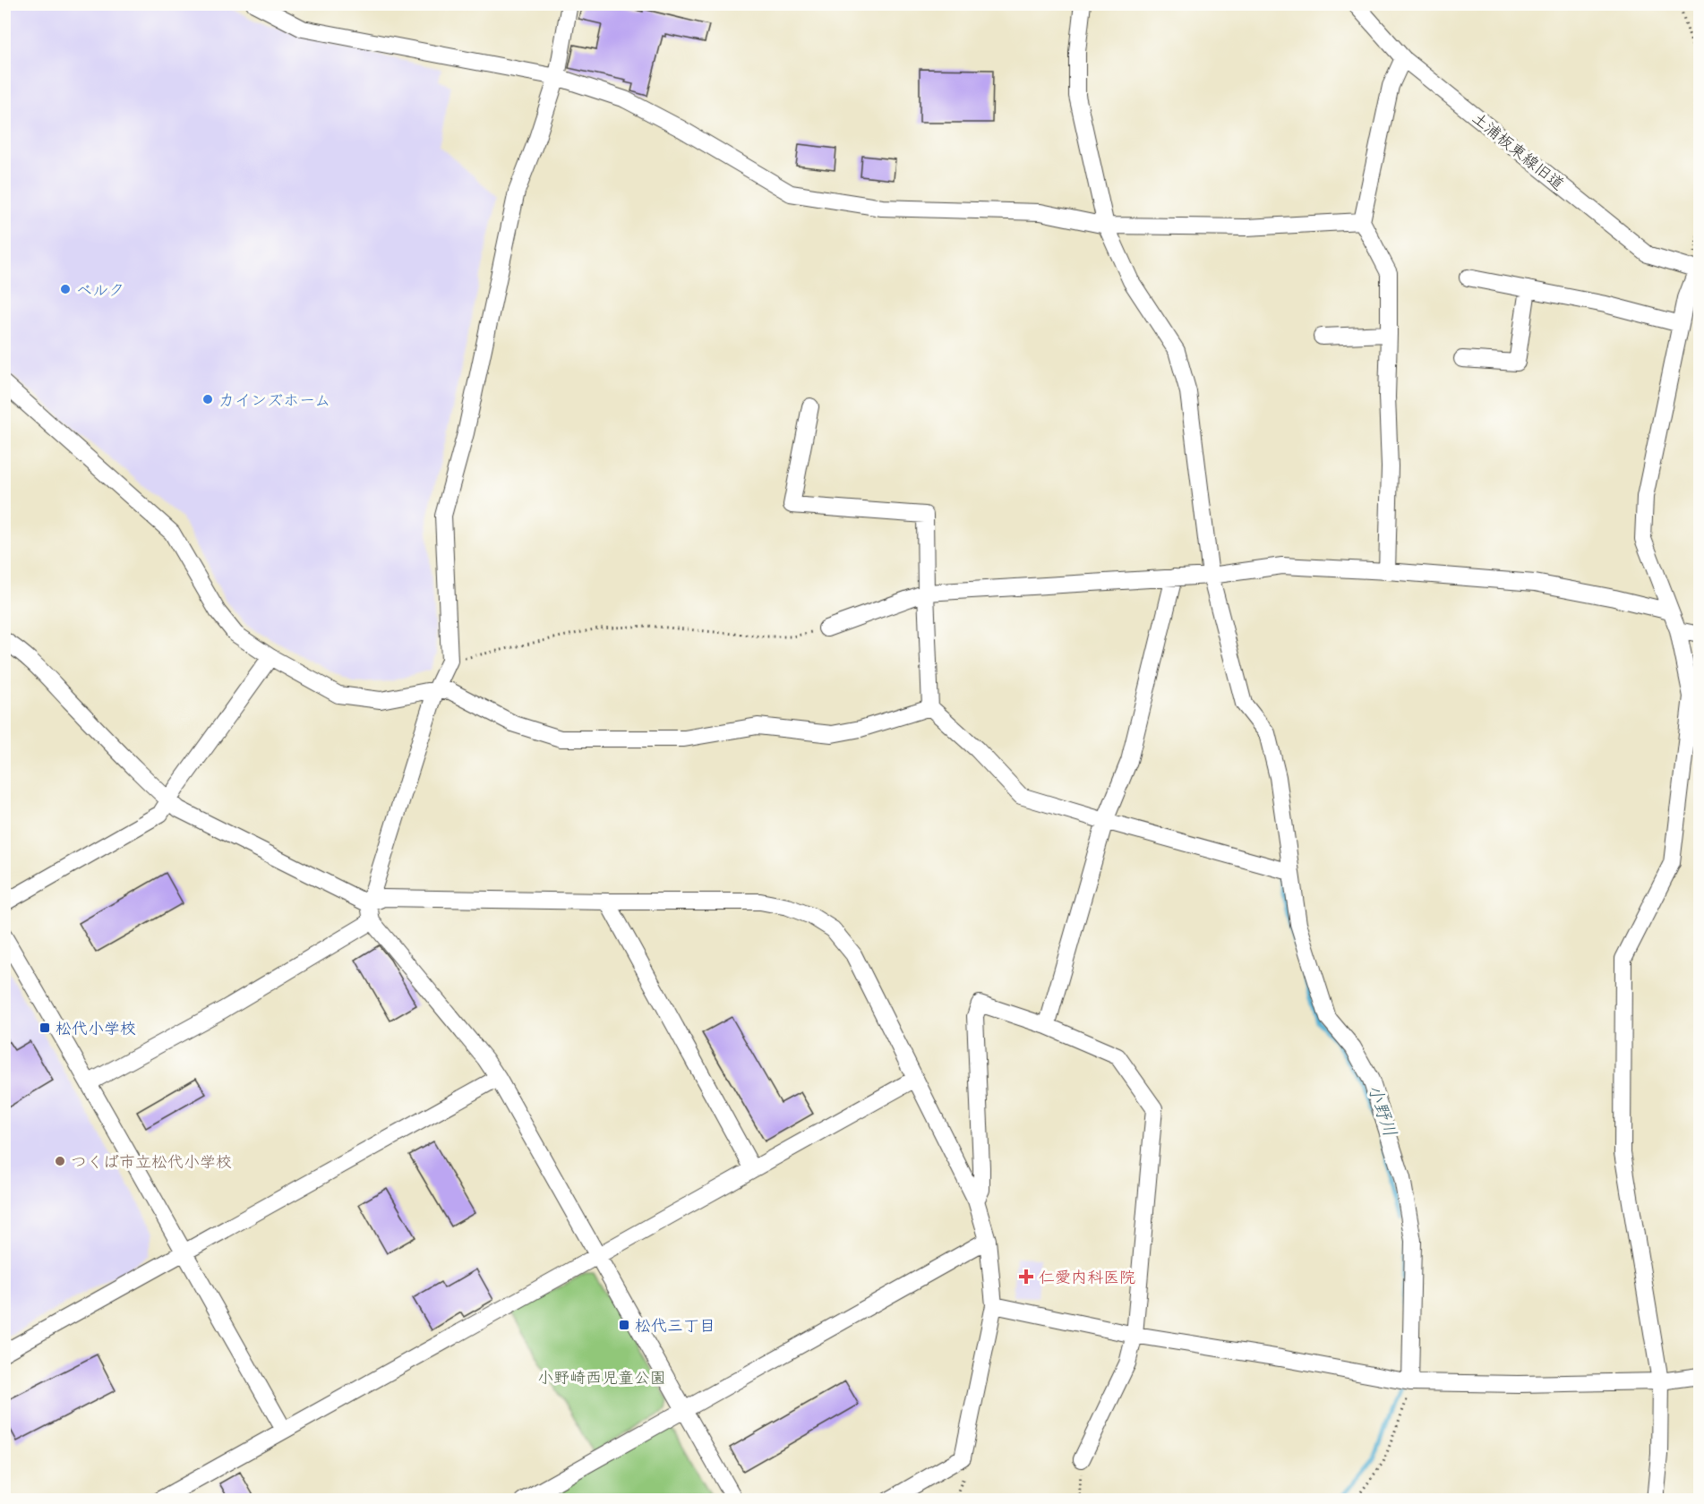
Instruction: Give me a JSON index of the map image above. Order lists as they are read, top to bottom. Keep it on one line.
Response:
{"streets":{"street":["土浦板東線旧道"]},"water":["小野川"],"parks":["小野崎西児童公園"],"places":{"other":["ベルク","カインズホーム","つくば市立松代小学校"],"transit":["松代小学校","松代三丁目"],"health":["仁愛内科医院"]}}
